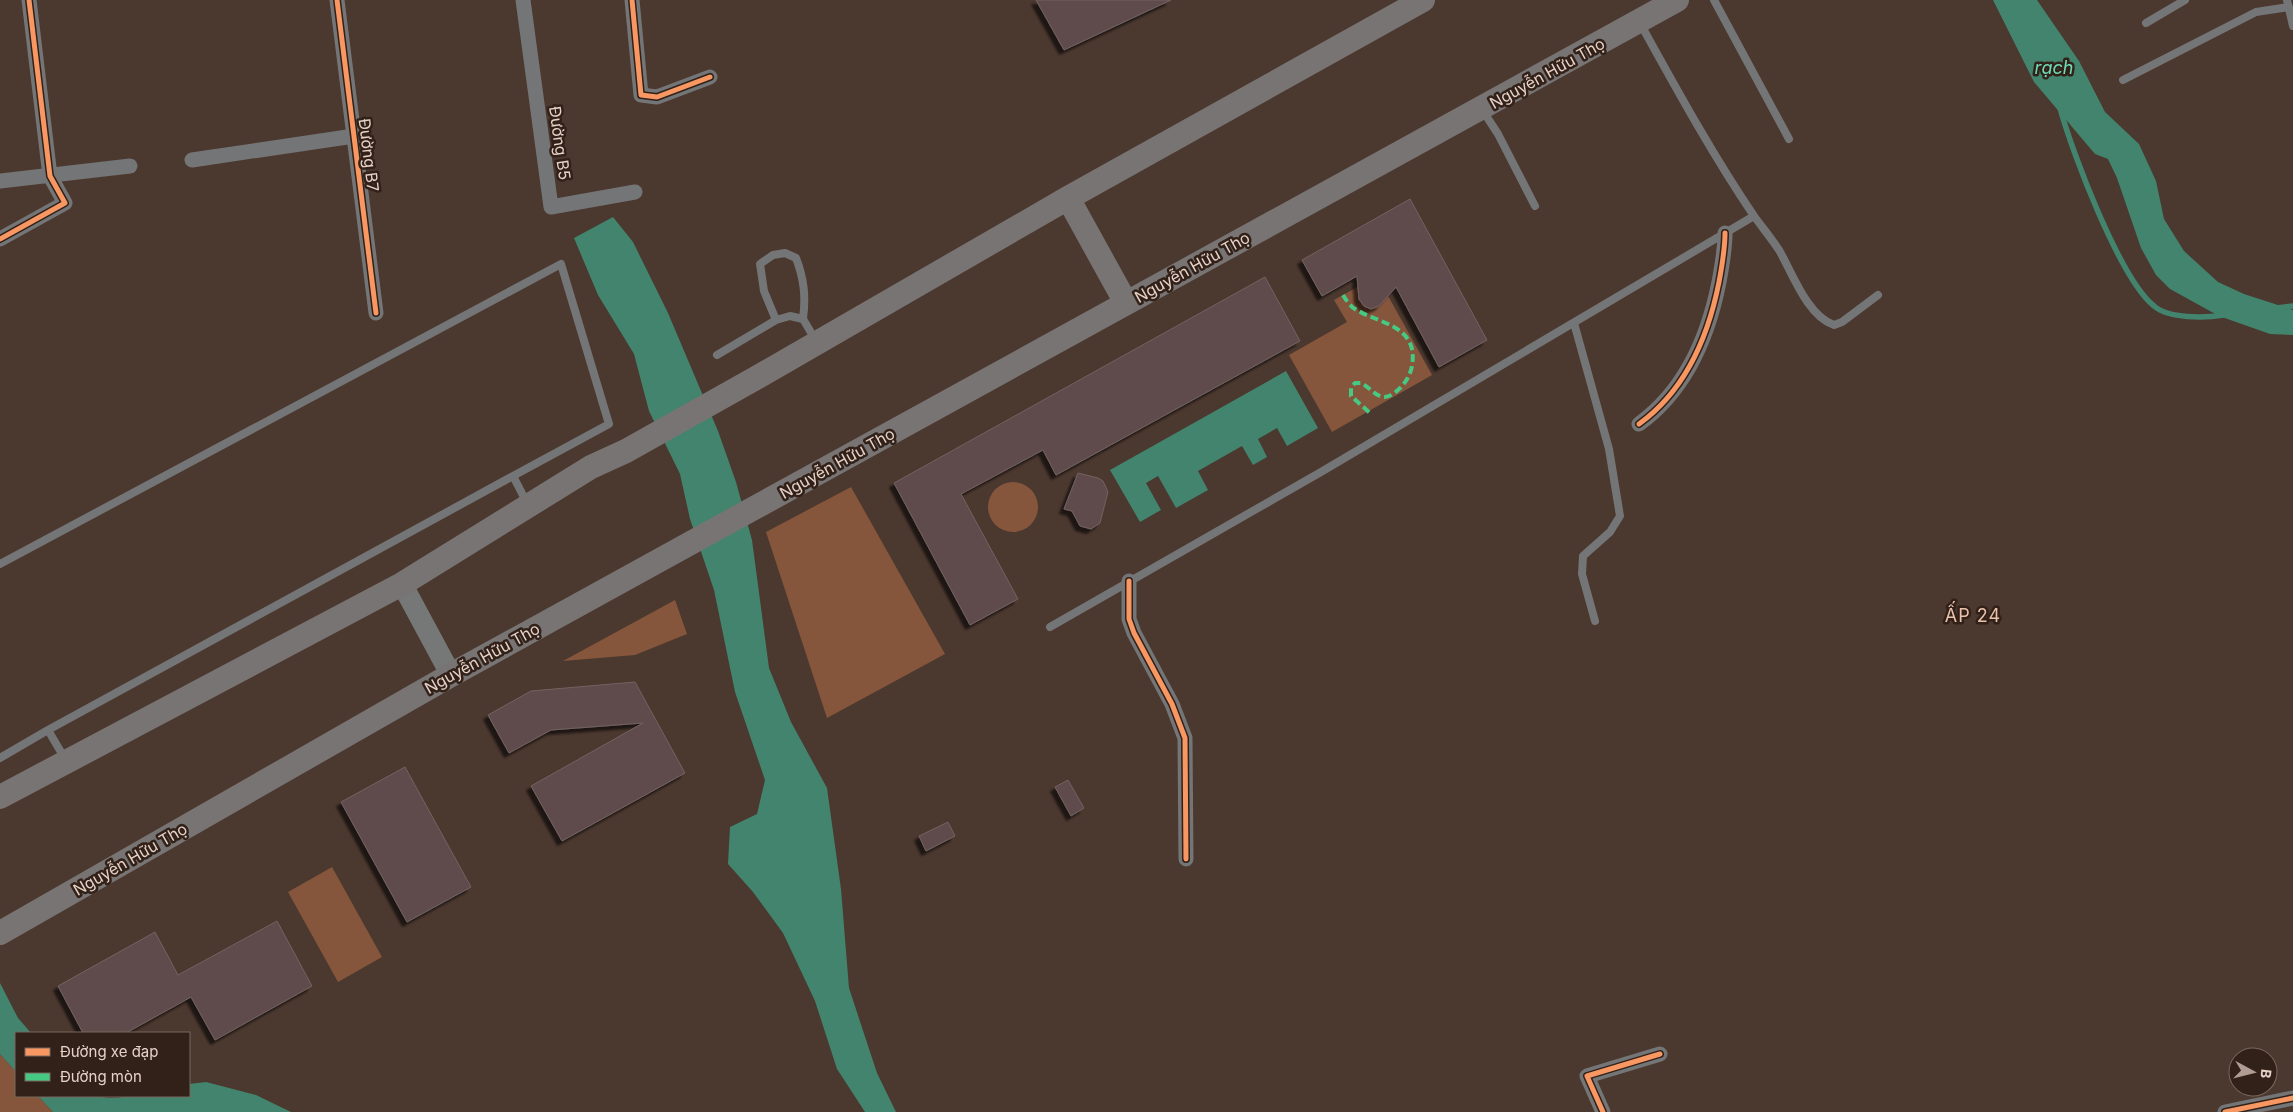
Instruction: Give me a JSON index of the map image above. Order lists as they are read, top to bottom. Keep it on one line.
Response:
{"streets":{"main road":["Nguyễn Hữu Thọ"],"street":["Đường B5","Đường B7"]},"districts":["ẤP 24"],"water":["rạch"],"legend":["Đường xe đạp","Đường mòn"],"north":"right"}
